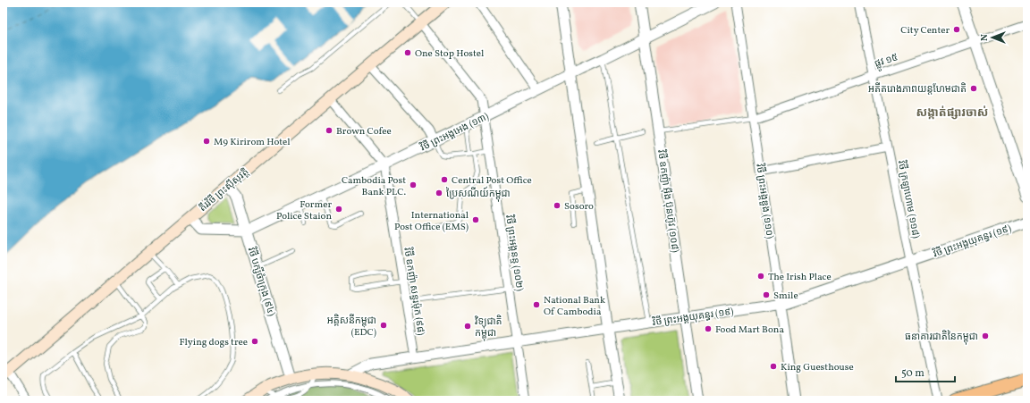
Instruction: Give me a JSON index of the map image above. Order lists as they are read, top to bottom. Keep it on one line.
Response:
{"streets":{"main road":["តីរវិថី ព្រះស៊ីសុវត្តិ"],"street":["ផ្លូវ ១៥","វិថី ព្រះអង្គអេង (១៣)","វិថី ក្រឡាហោម (១១៨)","វិថី ឧកញ៉ា អ៊ីង ប៊ុនហ៊ូវ (១០៨)","វិថី ព្រះអង្គឌួង (១១០)","វិថី ព្រះអង្គយុគន្ធរ (១៩)","វិថី ព្រះអង្គនន្ទ (១០២)","វិថី បក្សីចំាក្រុង (៩៤)","វិថី ឧកញ៉ា សន្ធរម៉ុក (៩៨)"]},"crossings":[["ផ្លូវ ១៥","វិថី ក្រឡាហោម (១១៨)"],["ផ្លូវ ១៥","វិថី ព្រះអង្គឌួង (១១០)"],["វិថី ព្រះអង្គអេង (១៣)","តីរវិថី ព្រះស៊ីសុវត្តិ"],["វិថី ព្រះអង្គអេង (១៣)","វិថី ឧកញ៉ា អ៊ីង ប៊ុនហ៊ូវ (១០៨)"],["វិថី ព្រះអង្គអេង (១៣)","វិថី ព្រះអង្គនន្ទ (១០២)"],["វិថី ព្រះអង្គអេង (១៣)","វិថី បក្សីចំាក្រុង (៩៤)"],["វិថី ព្រះអង្គអេង (១៣)","វិថី ឧកញ៉ា សន្ធរម៉ុក (៩៨)"],["តីរវិថី ព្រះស៊ីសុវត្តិ","វិថី ព្រះអង្គនន្ទ (១០២)"],["តីរវិថី ព្រះស៊ីសុវត្តិ","វិថី បក្សីចំាក្រុង (៩៤)"],["វិថី ក្រឡាហោម (១១៨)","វិថី ព្រះអង្គយុគន្ធរ (១៩)"],["វិថី ឧកញ៉ា អ៊ីង ប៊ុនហ៊ូវ (១០៨)","វិថី ព្រះអង្គយុគន្ធរ (១៩)"],["វិថី ព្រះអង្គឌួង (១១០)","វិថី ព្រះអង្គយុគន្ធរ (១៩)"],["វិថី ព្រះអង្គយុគន្ធរ (១៩)","វិថី ព្រះអង្គនន្ទ (១០២)"],["វិថី ព្រះអង្គយុគន្ធរ (១៩)","វិថី ឧកញ៉ា សន្ធរម៉ុក (៩៨)"]],"districts":["សង្កាត់ផ្សារចាស់"],"places":["City Center","One Stop Hostel","អតីតរោងភាពយន្តហែមជាតិ","Brown Cofee","M9 Kirirom Hotel","Central Post Office","Cambodia Post Bank PLC.","ប្រៃសណីយ៍កម្ពុជា","Sosoro","Former Police Staion","International Post Office (EMS)","The Irish Place","Smile","National Bank Of Cambodia","អគ្គិសនីកម្ពុជា (EDC)","វិទ្យុជាតិ កម្ពុជា","Food Mart Bona","ធនាគារជាតិនៃកម្ពុជា","Flying dogs tree","King Guesthouse"],"scale_bar":"50 m","north":"left"}
